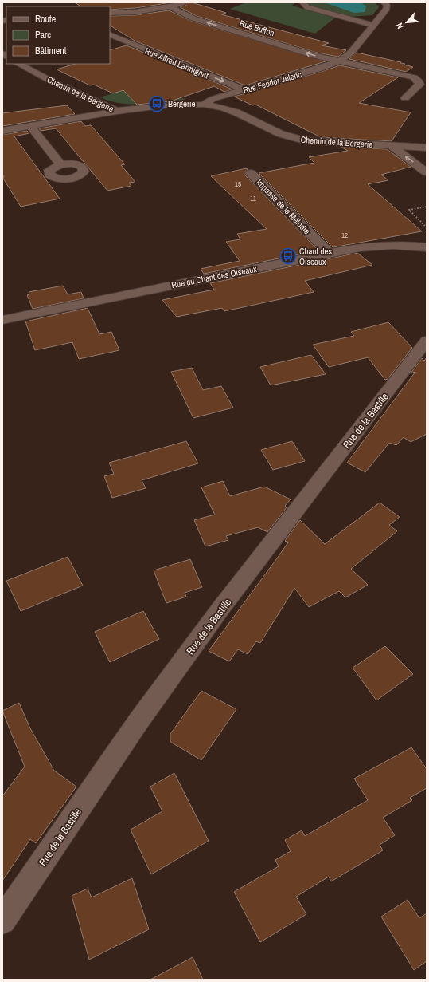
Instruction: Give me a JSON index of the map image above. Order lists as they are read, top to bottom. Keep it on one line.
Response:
{"streets":{"street":["Rue Buffon","Rue Alfred Larmignat","Rue Féodor Jelenc","Chemin de la Bergerie","Impasse de la Mélodie","Rue du Chant des Oiseaux","Rue de la Bastille"]},"crossings":[["Rue Buffon","Rue Féodor Jelenc"],["Rue Alfred Larmignat","Rue Féodor Jelenc"],["Rue Féodor Jelenc","Chemin de la Bergerie"],["Impasse de la Mélodie","Rue du Chant des Oiseaux"]],"one_way":["Rue Buffon","Rue Alfred Larmignat"],"places":{"bus stop":["Bergerie","Chant des Oiseaux"]},"house_numbers":["15","11","12"],"legend":["Route","Parc","Bâtiment"],"north":"bottom left"}
